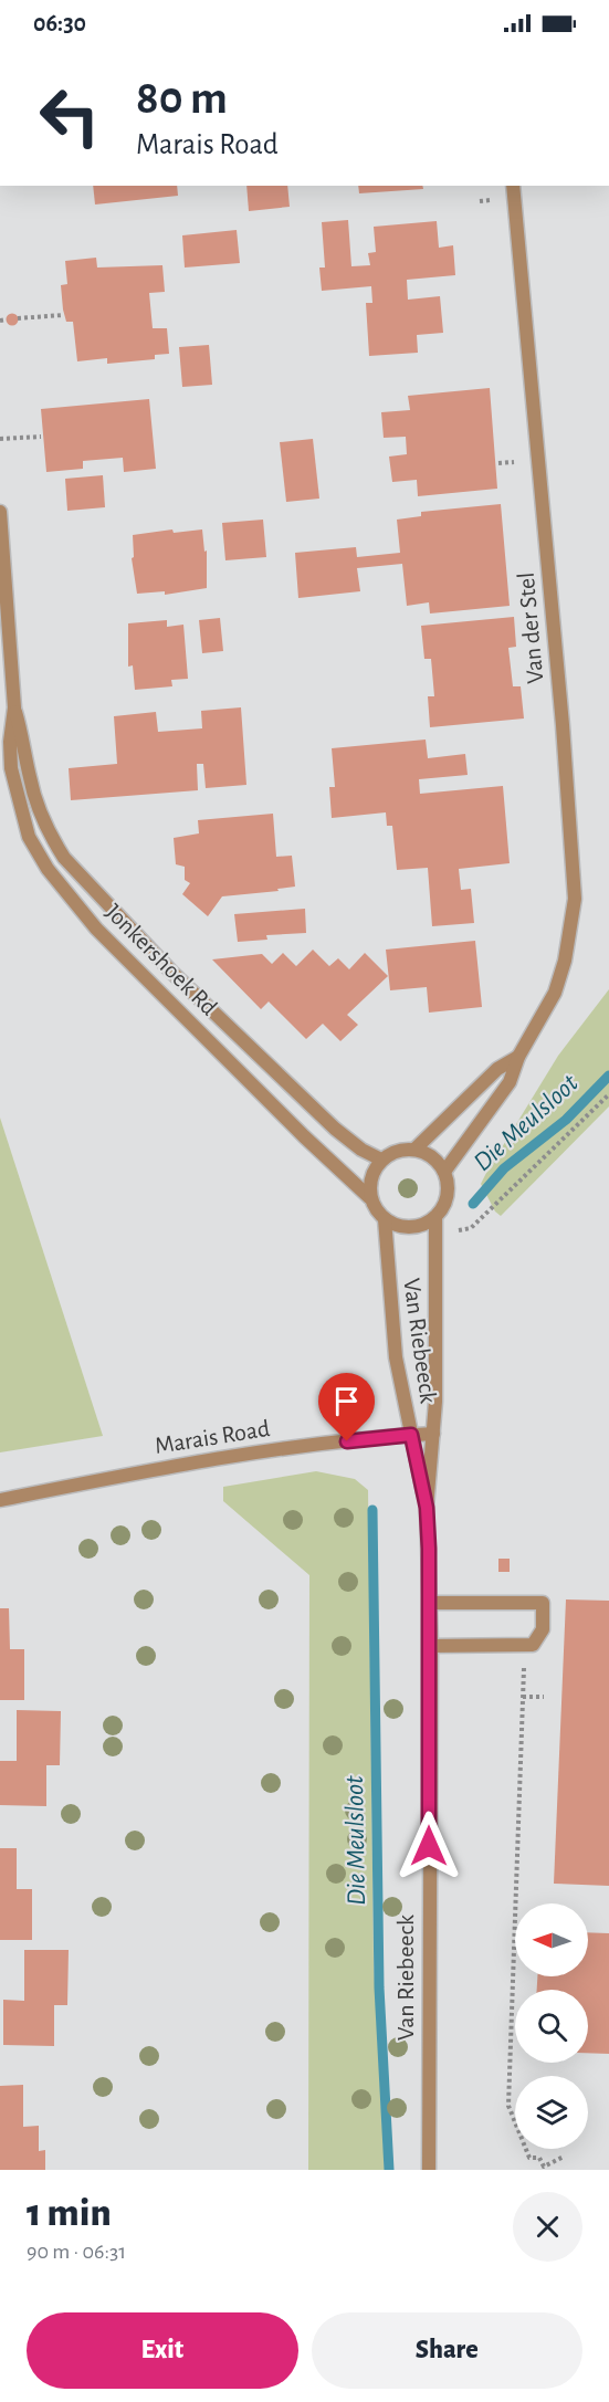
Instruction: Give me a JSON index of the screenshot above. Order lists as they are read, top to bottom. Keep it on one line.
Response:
{"streets":{"street":["Van der Stel","Jonkershoek Rd","Van Riebeeck","Marais Road"]},"crossings":[["Van der Stel","Jonkershoek Rd"],["Van der Stel","Van Riebeeck"],["Jonkershoek Rd","Van Riebeeck"],["Van Riebeeck","Marais Road"]],"water":["Die Meulsloot"],"north":"left","page":{"status":"06:30","turn":["80 m","Marais Road"],"heading":["1 min","90 m · 06:31"],"buttons":["Exit","Share"]}}
